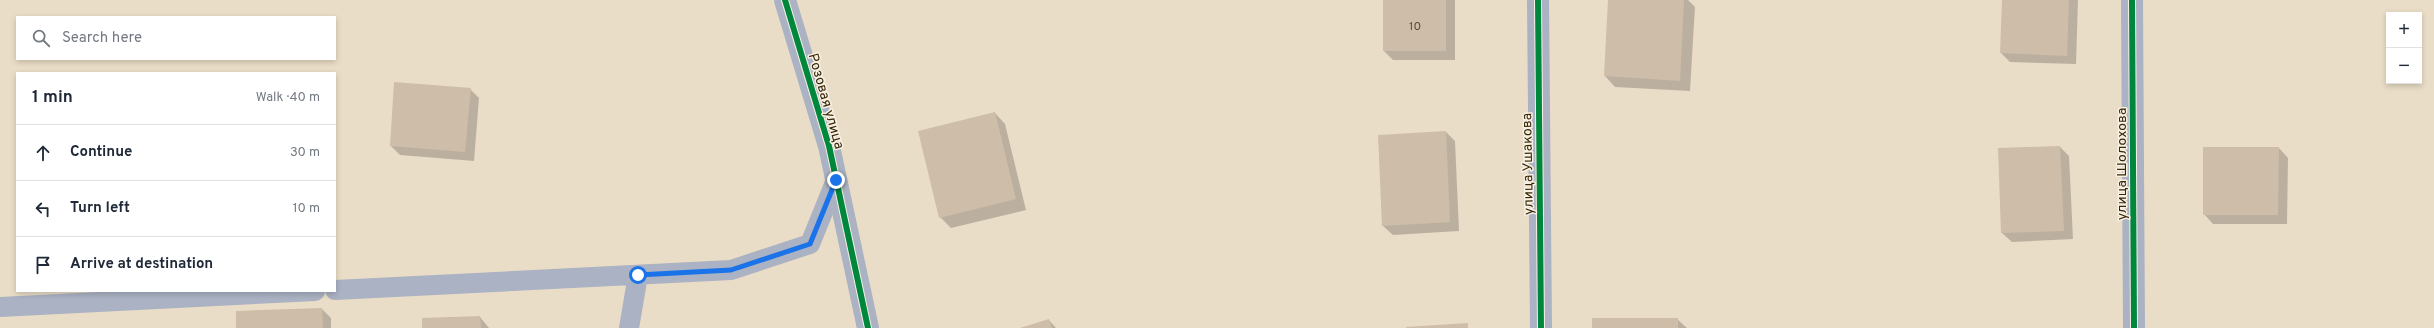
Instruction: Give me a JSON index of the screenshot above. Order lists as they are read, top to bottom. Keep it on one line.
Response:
{"streets":{"street":["Розовая улица","улица Ушакова","улица Шолохова"]},"house_numbers":["10"],"page":{"map_buttons":["+","−"],"search":"Search here","heading":["1 min","Walk · 40 m"],"list":[["Continue","30 m"],["Turn left","10 m"],"Arrive at destination"]}}
